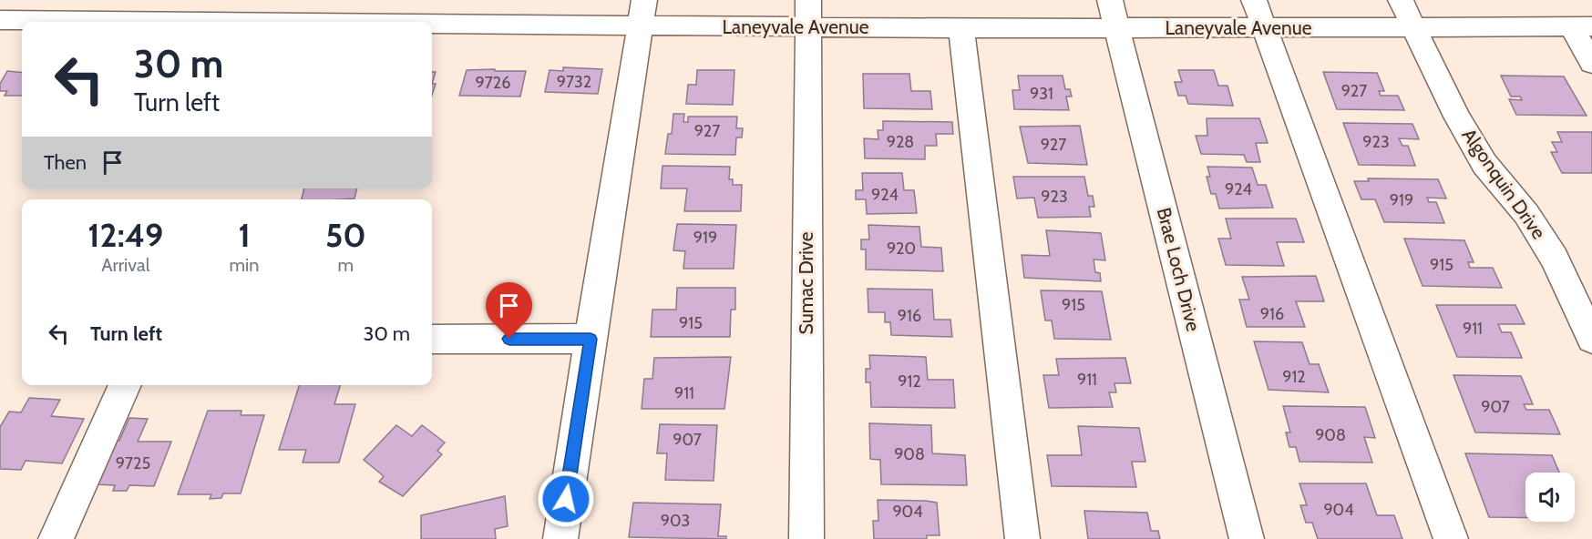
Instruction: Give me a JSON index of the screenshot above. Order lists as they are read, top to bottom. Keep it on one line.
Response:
{"streets":{"street":["Laneyvale Avenue","Algonquin Drive","Brae Loch Drive","Sumac Drive"]},"crossings":[["Laneyvale Avenue","Algonquin Drive"],["Laneyvale Avenue","Brae Loch Drive"],["Laneyvale Avenue","Sumac Drive"]],"house_numbers":["9732","9726","927","931","927","928","923","927","924","924","923","919","919","920","915","915","916","916","915","911","912","911","912","911","907","908","907","908","9725","904","904","903"],"page":{"turn":["30 m","Turn left"],"then":"Then","eta":["12:49","Arrival","1","min","50","m"],"list":[{"name":"Turn left","value":"30 m"}]}}
